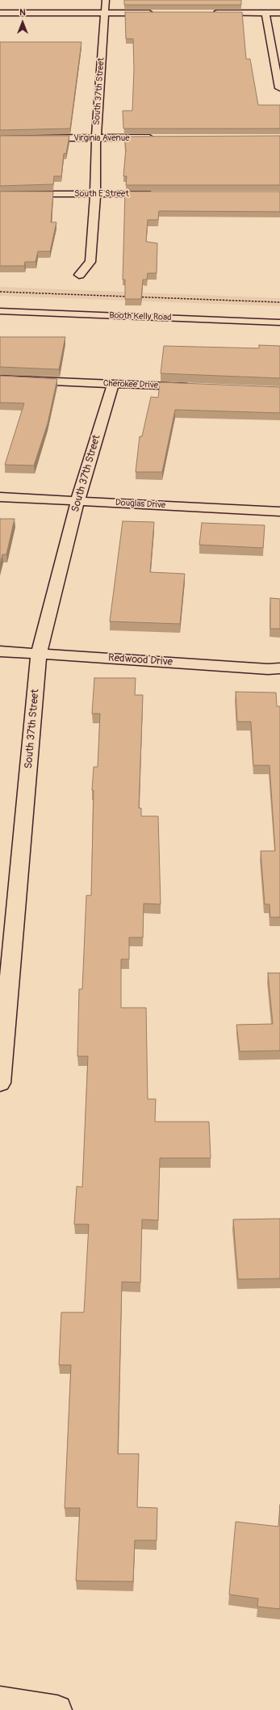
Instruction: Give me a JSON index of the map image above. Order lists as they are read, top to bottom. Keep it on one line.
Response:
{"streets":{"street":["South 37th Street","Virginia Avenue","South E Street","Cherokee Drive","Douglas Drive","Redwood Drive"],"lane":["Booth Kelly Road"]},"crossings":[["South 37th Street","Virginia Avenue"],["South 37th Street","South E Street"],["South 37th Street","Cherokee Drive"],["South 37th Street","Douglas Drive"],["South 37th Street","Redwood Drive"]],"north":"top"}
